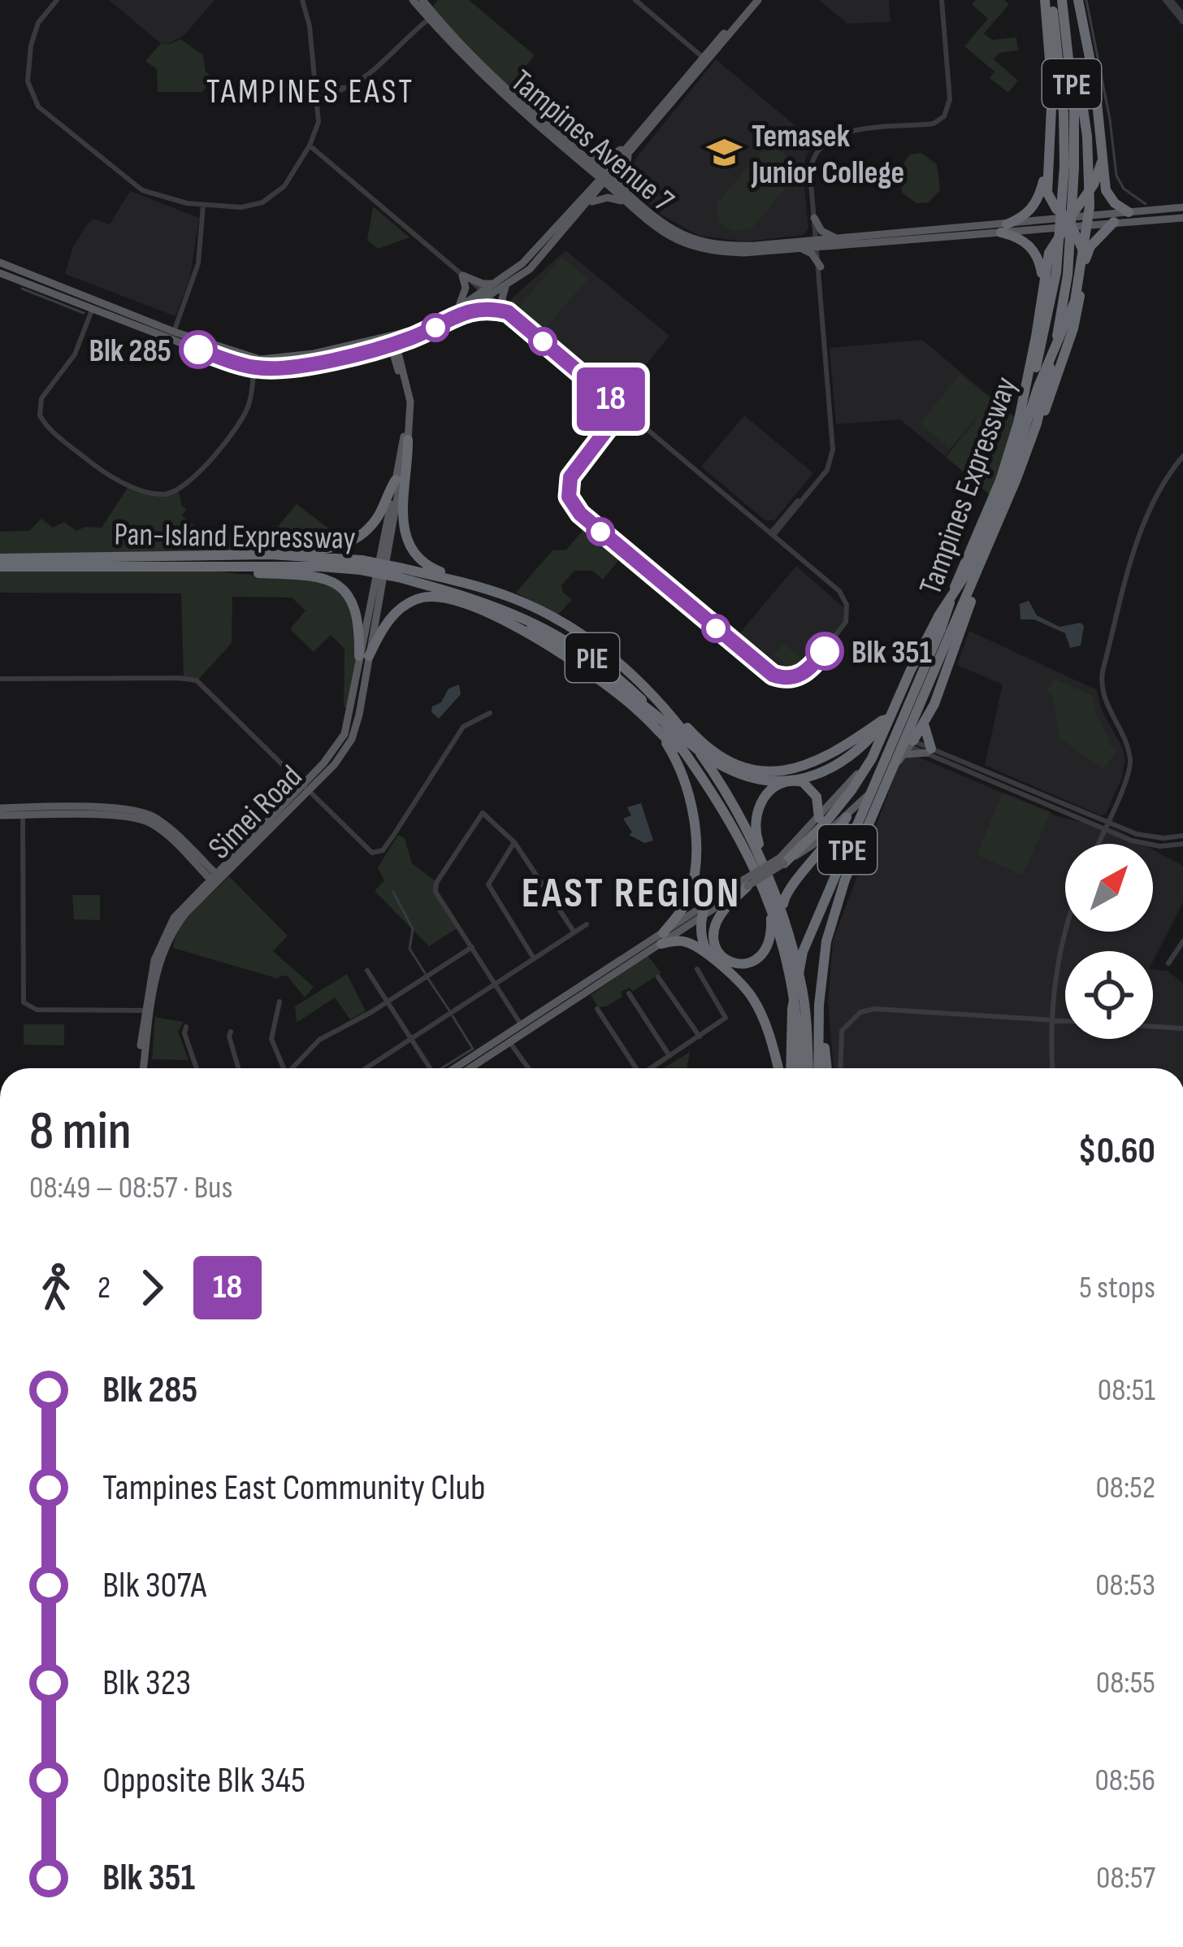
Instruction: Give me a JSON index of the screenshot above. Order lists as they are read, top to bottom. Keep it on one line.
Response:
{"streets":{"highway":["TPE","Tampines Expressway","Pan-Island Expressway","PIE"],"main road":["Tampines Avenue 7","Simei Road"]},"crossings":[["TPE","Tampines Expressway"]],"districts":["TAMPINES EAST","EAST REGION"],"places":{"school or university":["Temasek Junior College"],"other":["Blk 285","Blk 351"]},"lines":["bus line 18"],"north":"top right","page":{"on_map":"18","heading":["8 min","08:49 – 08:57 · Bus","$0.60"],"legs":["2","18","5 stops"],"list":[{"name":"Blk 285","value":"08:51"},{"name":"Tampines East Community Club","value":"08:52"},{"name":"Blk 307A","value":"08:53"},{"name":"Blk 323","value":"08:55"},{"name":"Opposite Blk 345","value":"08:56"},{"name":"Blk 351","value":"08:57"}]}}
